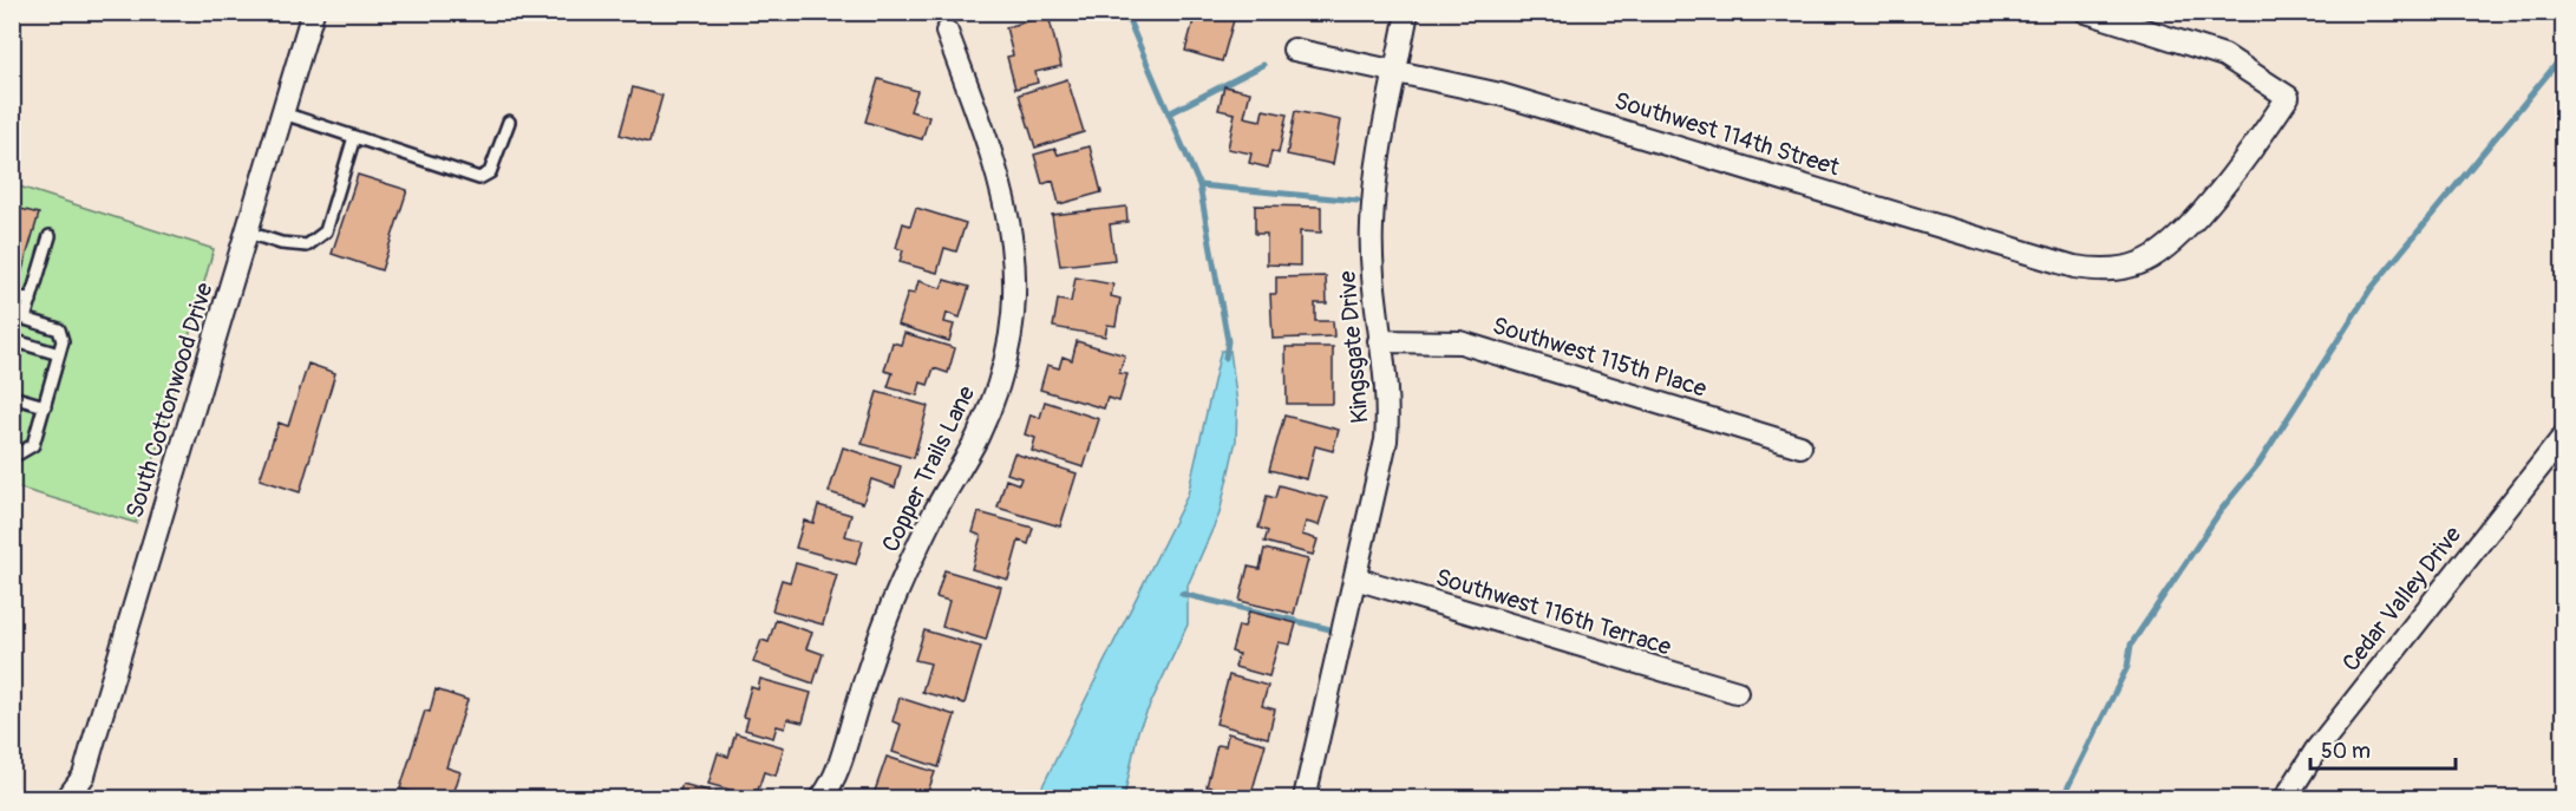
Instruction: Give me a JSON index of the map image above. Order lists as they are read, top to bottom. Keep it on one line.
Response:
{"streets":{"street":["Southwest 114th Street","Kingsgate Drive","Southwest 115th Place","South Cottonwood Drive","Copper Trails Lane","Cedar Valley Drive","Southwest 116th Terrace"]},"crossings":[["Southwest 114th Street","Kingsgate Drive"],["Kingsgate Drive","Southwest 115th Place"],["Kingsgate Drive","Southwest 116th Terrace"]],"scale_bar":"50 m"}
